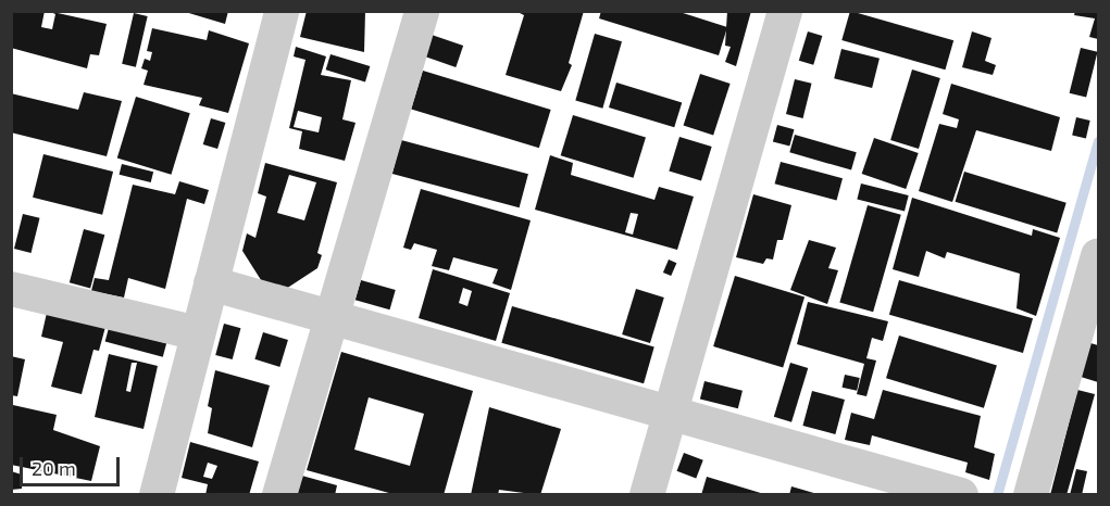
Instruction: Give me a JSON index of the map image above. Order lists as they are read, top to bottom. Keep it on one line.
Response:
{"scale_bar":"20 m"}
